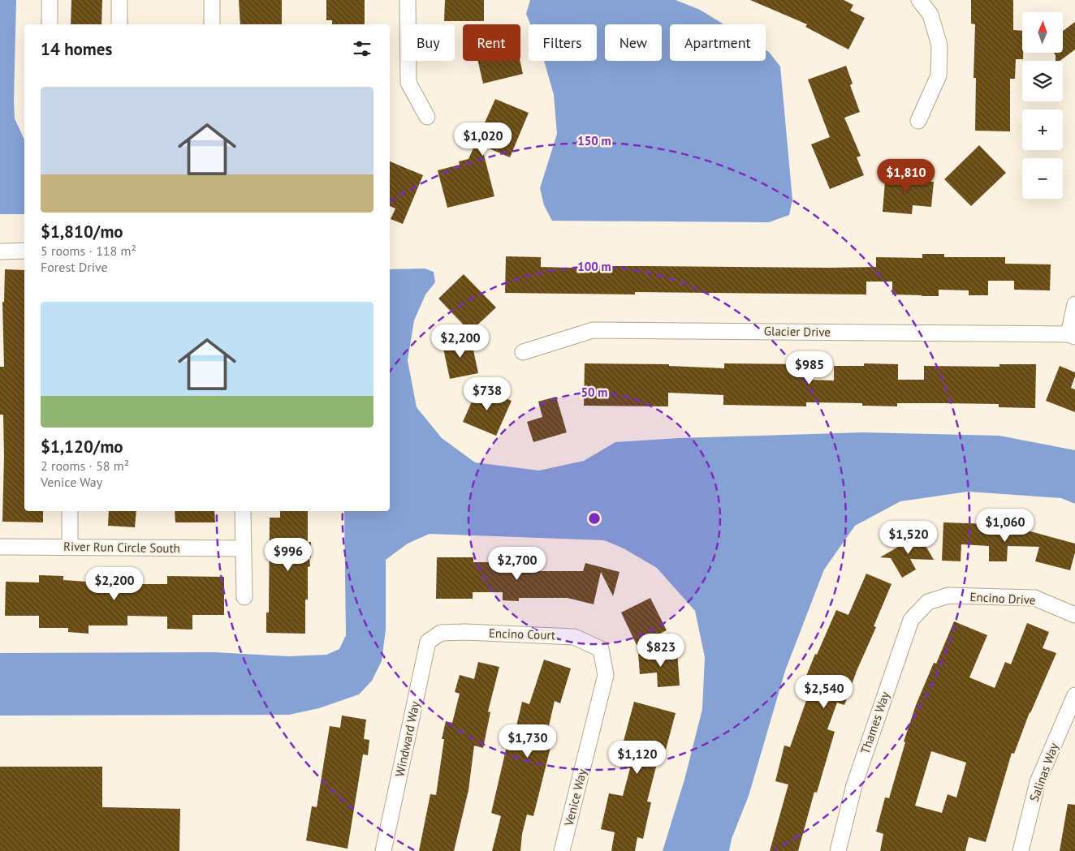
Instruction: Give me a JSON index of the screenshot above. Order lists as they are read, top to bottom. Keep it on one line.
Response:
{"streets":{"street":["Glacier Drive","River Run Circle South","Encino Drive","Encino Court","Thames Way","Windward Way","Salinas Way","Venice Way"]},"crossings":[["Encino Drive","Thames Way"],["Encino Court","Windward Way"],["Encino Court","Venice Way"]],"north":"top","page":{"map_buttons":["+","−"],"chip":["Buy","Rent","Filters","New","Apartment"],"heading":"14 homes","list":[{"name":"$1,810/mo","note":"5 rooms · 118 m² · Forest Drive"},{"name":"$1,120/mo","note":"2 rooms · 58 m² · Venice Way"}],"price":["$1,020","$1,810","$2,200","$985","$738","$1,060","$1,520","$996","$2,700","$2,200","$823","$2,540","$1,730","$1,120"]},"rings":["150 m","100 m","50 m"]}
